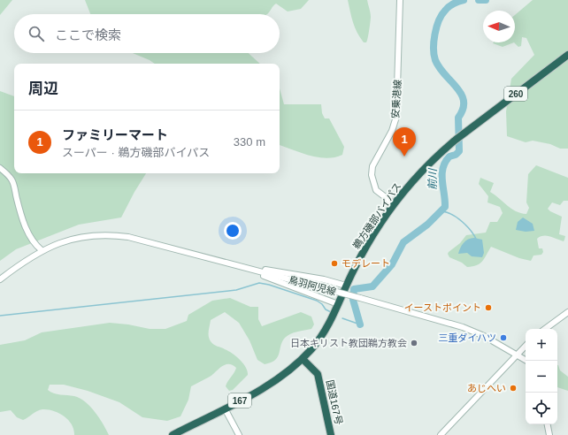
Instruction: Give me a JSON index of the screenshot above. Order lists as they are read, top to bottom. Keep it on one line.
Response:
{"streets":{"highway":["260","鵜方磯部バイパス","167","国道167号"],"main road":["安乗港線","鳥羽阿児線"]},"crossings":[["安乗港線","鵜方磯部バイパス"],["鵜方磯部バイパス","国道167号"]],"water":["前川"],"places":["モデレート","イーストポイント","三重ダイハツ","日本キリスト教団鵜方教会","あじへい"],"north":"left","page":{"search":"ここで検索","heading":"周辺","list":[{"mark":"1","name":"ファミリーマート","note":"スーパー · 鵜方磯部バイパス","value":"330 m"}],"pins":"1","map_buttons":["+","−"]}}
